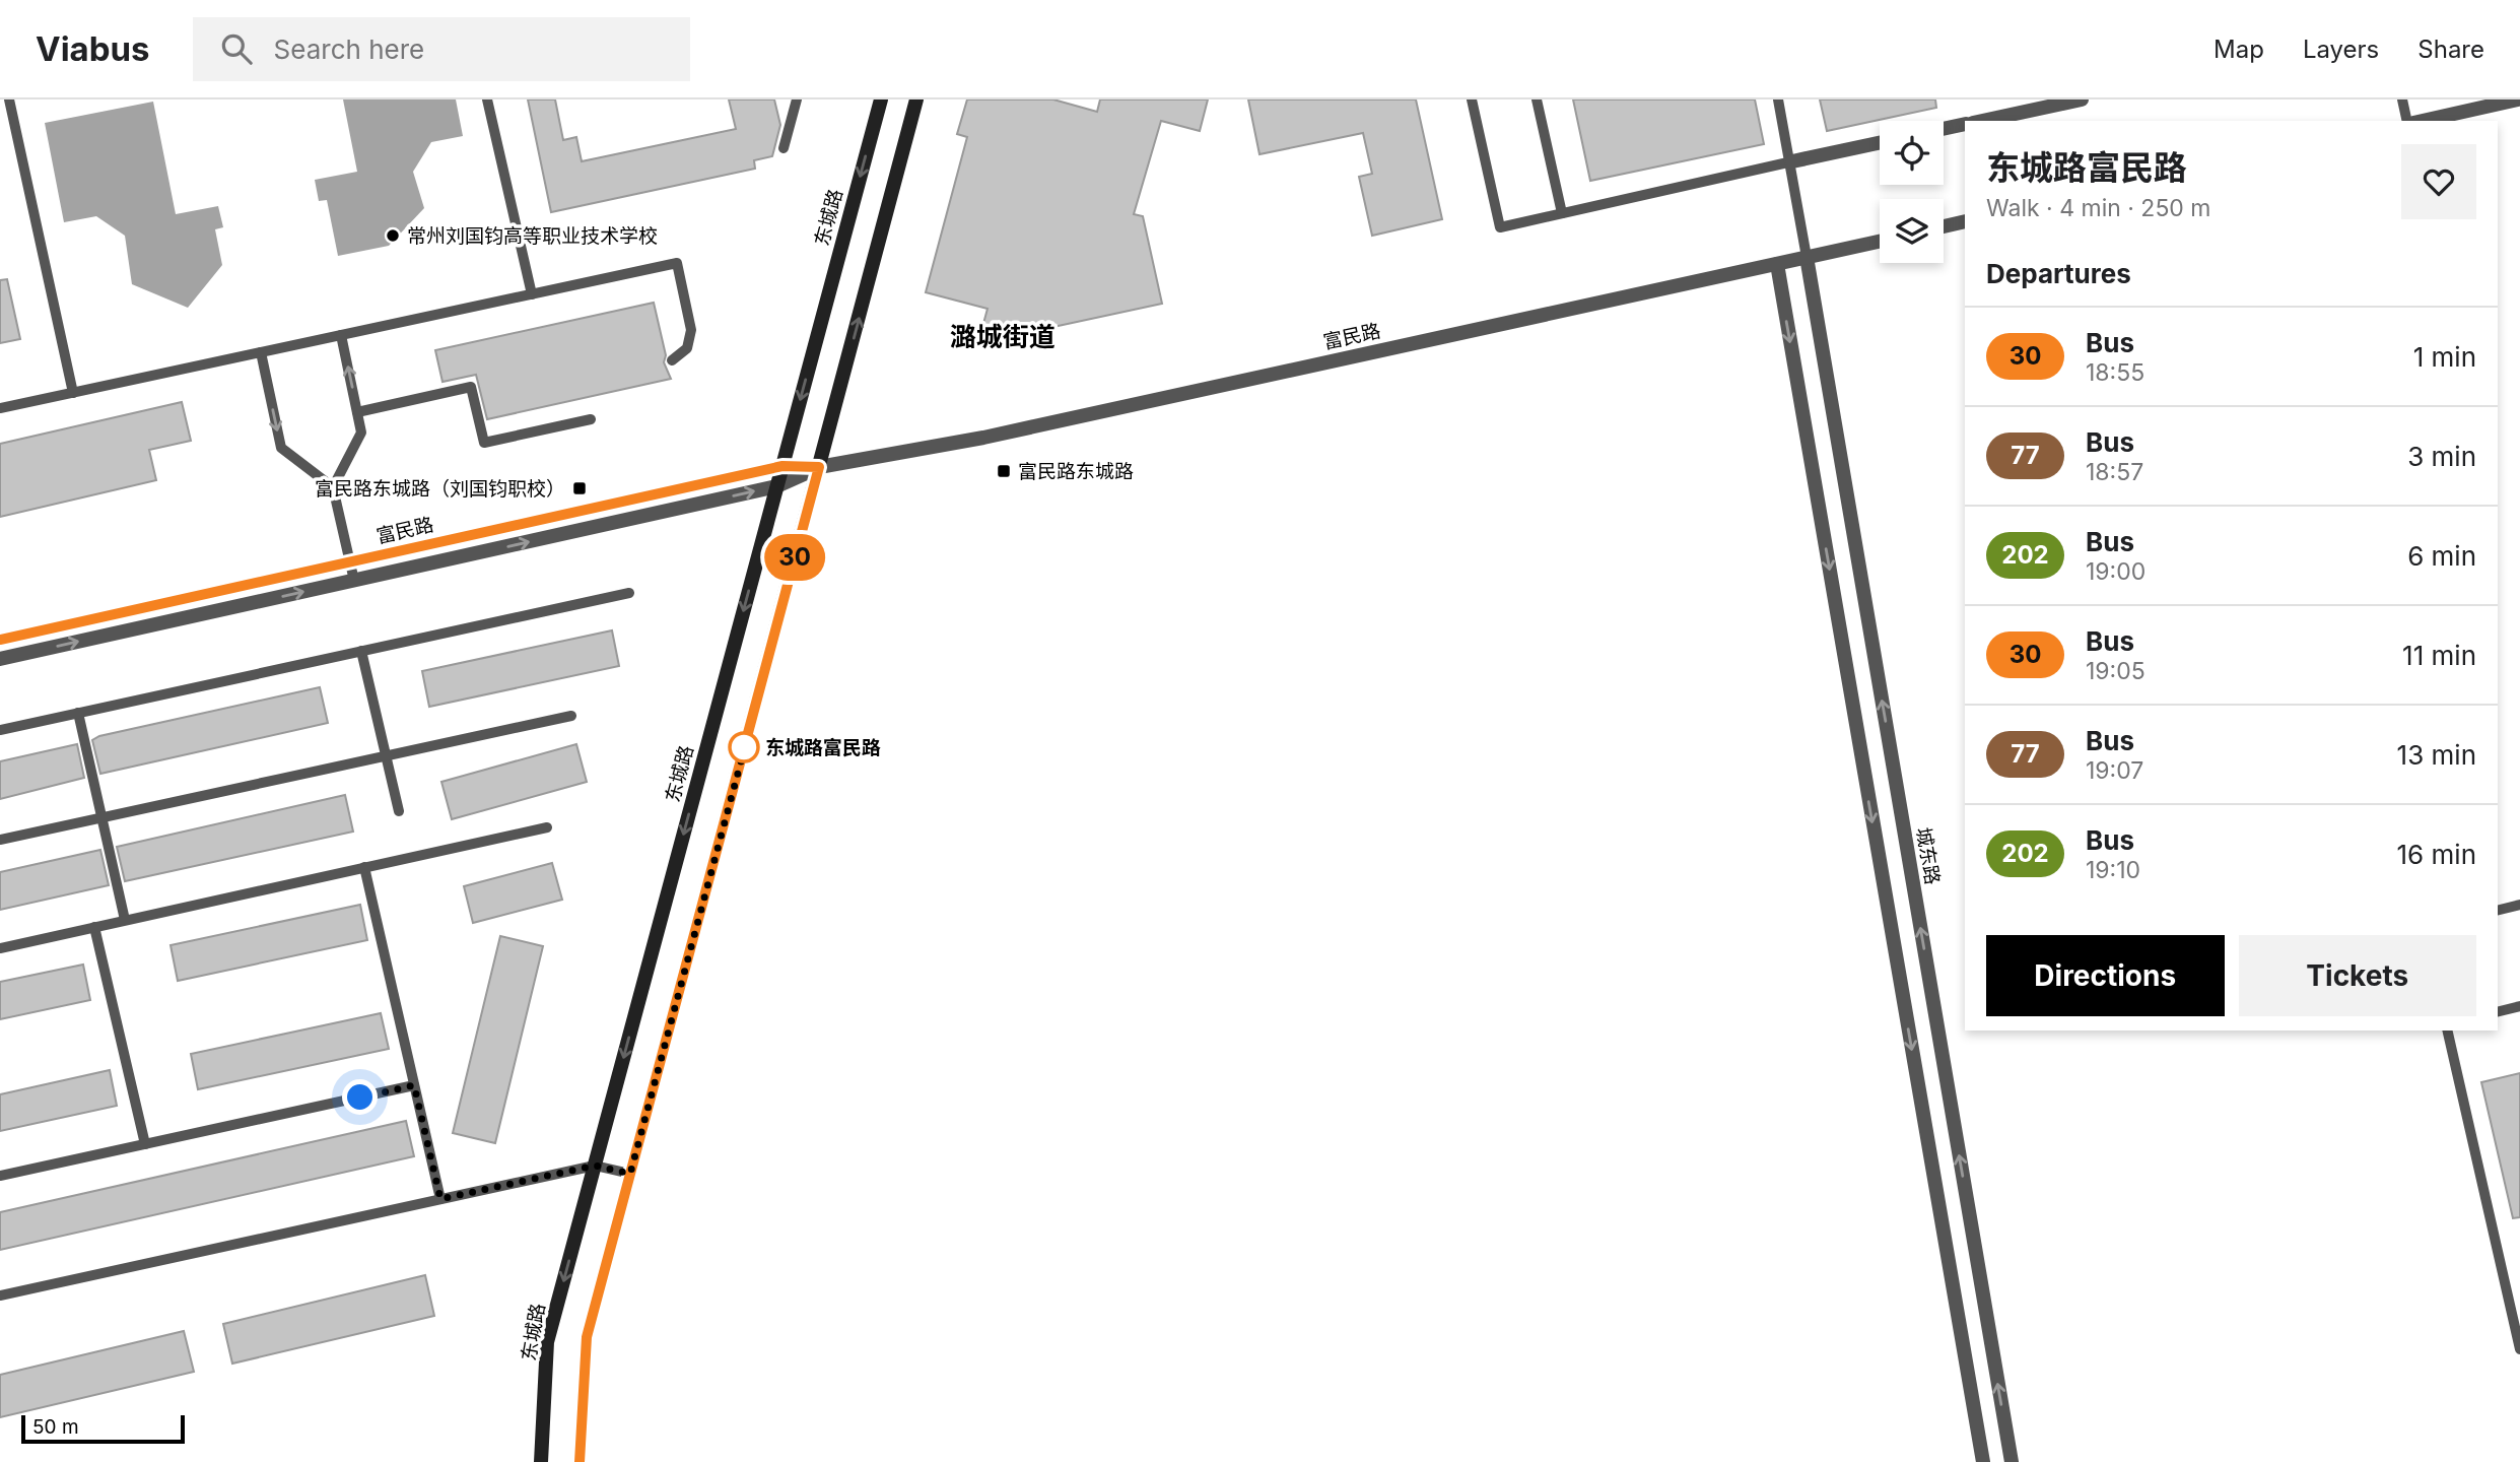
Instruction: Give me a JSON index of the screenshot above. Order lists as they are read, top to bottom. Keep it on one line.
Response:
{"streets":{"main road":["东城路"],"street":["富民路","城东路"]},"crossings":[["东城路","富民路"],["富民路","城东路"]],"districts":["潞城街道"],"places":{"other":["常州刘国钧高等职业技术学校","东城路富民路"],"transit":["富民路东城路","富民路东城路（刘国钧职校）"]},"lines":["bus line 30"],"scale_bar":"50 m","page":{"header":"Viabus","search":"Search here","nav":["Map","Layers","Share"],"on_map":"30","heading":[["东城路富民路","Walk · 4 min · 250 m"],"Departures"],"list":[{"mark":"30","name":"Bus","note":"18:55","value":"1 min"},{"mark":"77","name":"Bus","note":"18:57","value":"3 min"},{"mark":"202","name":"Bus","note":"19:00","value":"6 min"},{"mark":"30","name":"Bus","note":"19:05","value":"11 min"},{"mark":"77","name":"Bus","note":"19:07","value":"13 min"},{"mark":"202","name":"Bus","note":"19:10","value":"16 min"}],"buttons":["Directions","Tickets"],"scale":"50 m"}}
